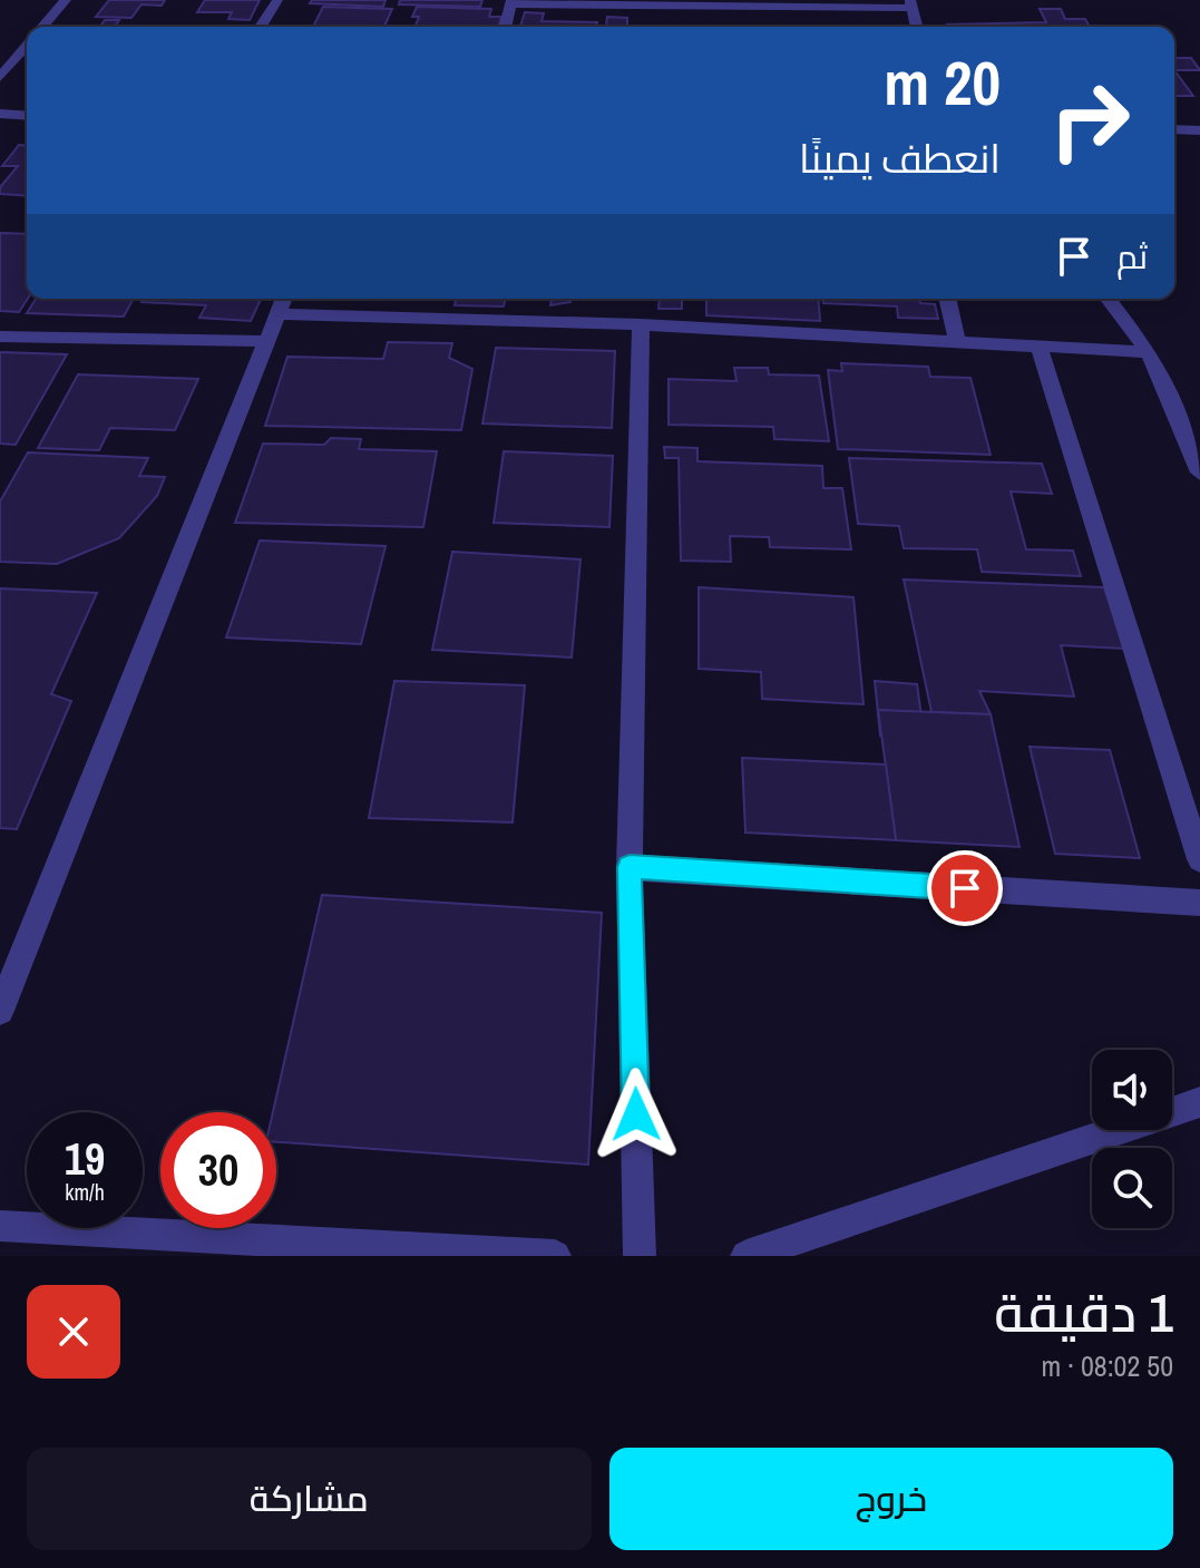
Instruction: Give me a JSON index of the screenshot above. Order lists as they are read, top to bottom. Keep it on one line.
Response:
{"page":{"turn":["20 m","انعطف يمينًا"],"then":"ثم","speed":"19 km/h","limit":"30","heading":["1 دقيقة","50 m · 08:02"],"buttons":["خروج","مشاركة"]}}
